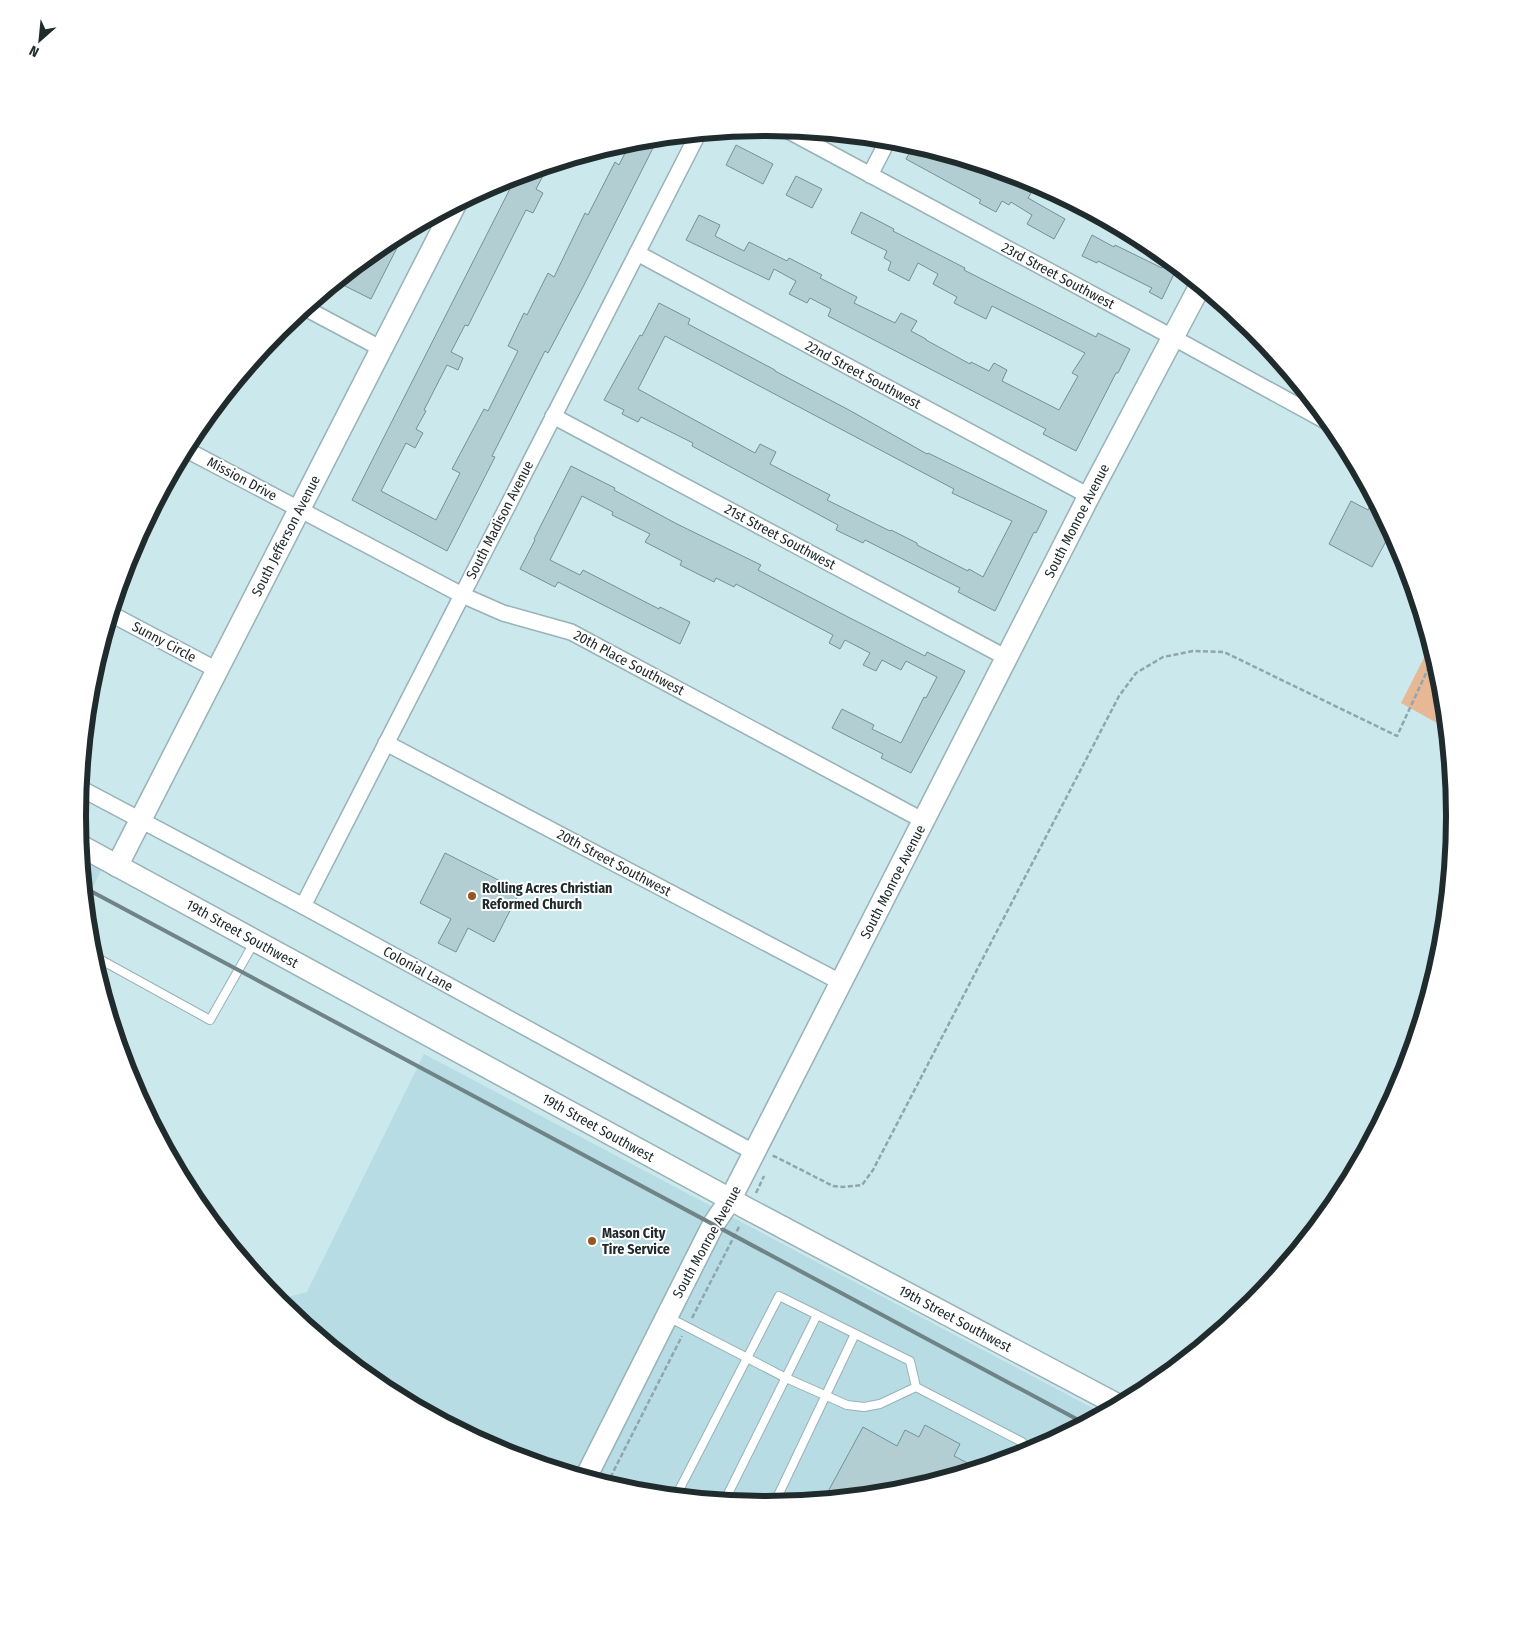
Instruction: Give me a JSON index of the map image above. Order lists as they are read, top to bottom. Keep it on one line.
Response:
{"streets":{"street":["23rd Street Southwest","22nd Street Southwest","Mission Drive","South Madison Avenue","South Monroe Avenue","South Jefferson Avenue","21st Street Southwest","Sunny Circle","20th Place Southwest","20th Street Southwest","19th Street Southwest","Colonial Lane"]},"crossings":[["23rd Street Southwest","South Monroe Avenue"],["22nd Street Southwest","South Madison Avenue"],["22nd Street Southwest","South Monroe Avenue"],["Mission Drive","South Jefferson Avenue"],["Mission Drive","20th Place Southwest"],["South Madison Avenue","21st Street Southwest"],["South Madison Avenue","20th Place Southwest"],["South Madison Avenue","20th Street Southwest"],["South Madison Avenue","Colonial Lane"],["South Monroe Avenue","21st Street Southwest"],["South Monroe Avenue","20th Place Southwest"],["South Monroe Avenue","20th Street Southwest"],["South Monroe Avenue","19th Street Southwest"],["South Monroe Avenue","Colonial Lane"],["South Jefferson Avenue","Sunny Circle"],["South Jefferson Avenue","20th Place Southwest"],["South Jefferson Avenue","19th Street Southwest"],["South Jefferson Avenue","Colonial Lane"]],"places":["Rolling Acres Christian Reformed Church","Mason City Tire Service"],"north":"bottom left"}
